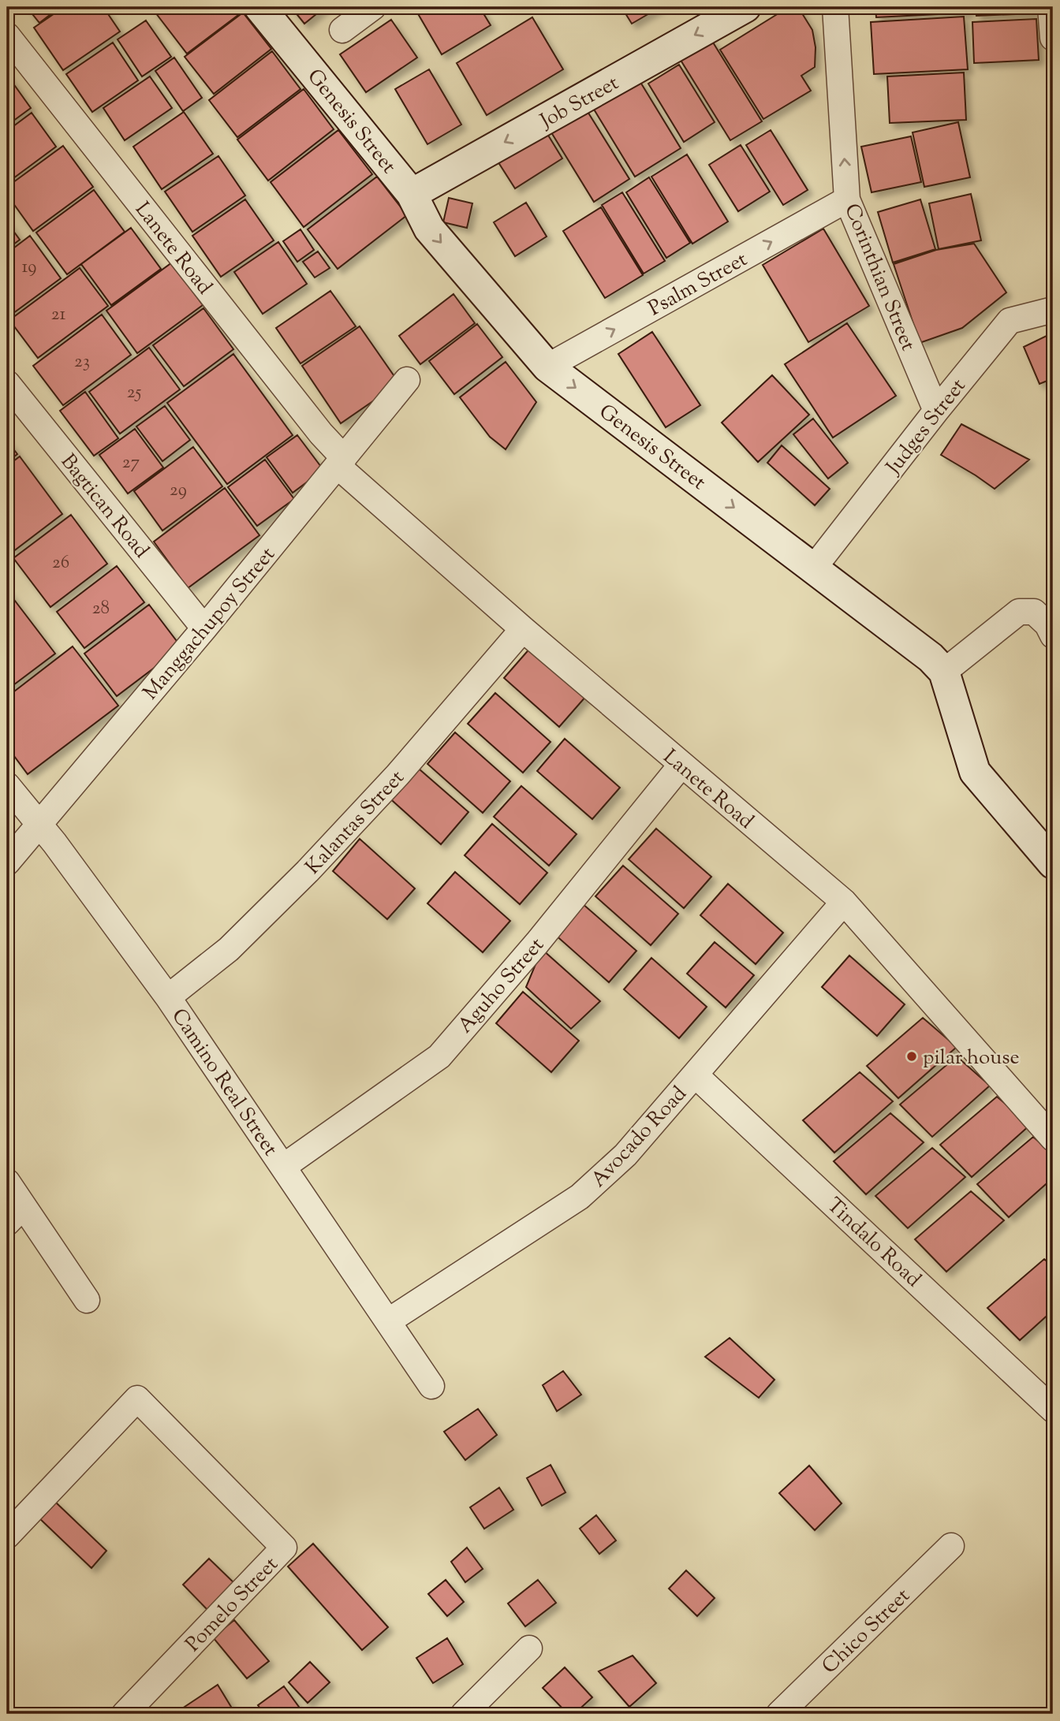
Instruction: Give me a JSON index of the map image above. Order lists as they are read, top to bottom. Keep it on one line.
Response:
{"streets":{"street":["Job Street","Genesis Street","Lanete Road","Corinthian Street","Psalm Street","Judges Street","Bagtican Road","Manggachupoy Street","Kalantas Street","Aguho Street","Camino Real Street","Avocado Road","Tindalo Road","Pomelo Street","Chico Street"]},"crossings":[["Job Street","Genesis Street"],["Genesis Street","Psalm Street"],["Genesis Street","Judges Street"],["Lanete Road","Manggachupoy Street"],["Lanete Road","Kalantas Street"],["Lanete Road","Aguho Street"],["Lanete Road","Avocado Road"],["Corinthian Street","Psalm Street"],["Corinthian Street","Judges Street"],["Bagtican Road","Manggachupoy Street"],["Manggachupoy Street","Camino Real Street"],["Kalantas Street","Camino Real Street"],["Aguho Street","Camino Real Street"],["Camino Real Street","Avocado Road"],["Avocado Road","Tindalo Road"]],"one_way":["Job Street","Genesis Street","Corinthian Street","Psalm Street"],"places":["pilar house"],"house_numbers":["19","21","23","25","27","29","26","28"]}
